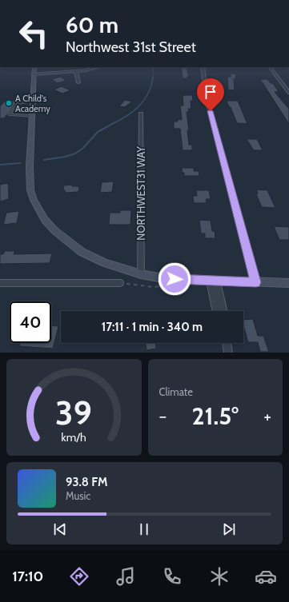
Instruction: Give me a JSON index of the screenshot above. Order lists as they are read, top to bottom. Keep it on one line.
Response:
{"streets":{"street":["NORTHWEST31 WAY"]},"places":["A Child's Academy"],"page":{"turn":["60 m","Northwest 31st Street"],"limit":"40","trip":"17:11 · 1 min · 340 m","tile":"Climate","heat":["−","21.5°","+"],"song":["93.8 FM","Music"],"tabs":"17:10","gauge":["39","km/h"]}}
